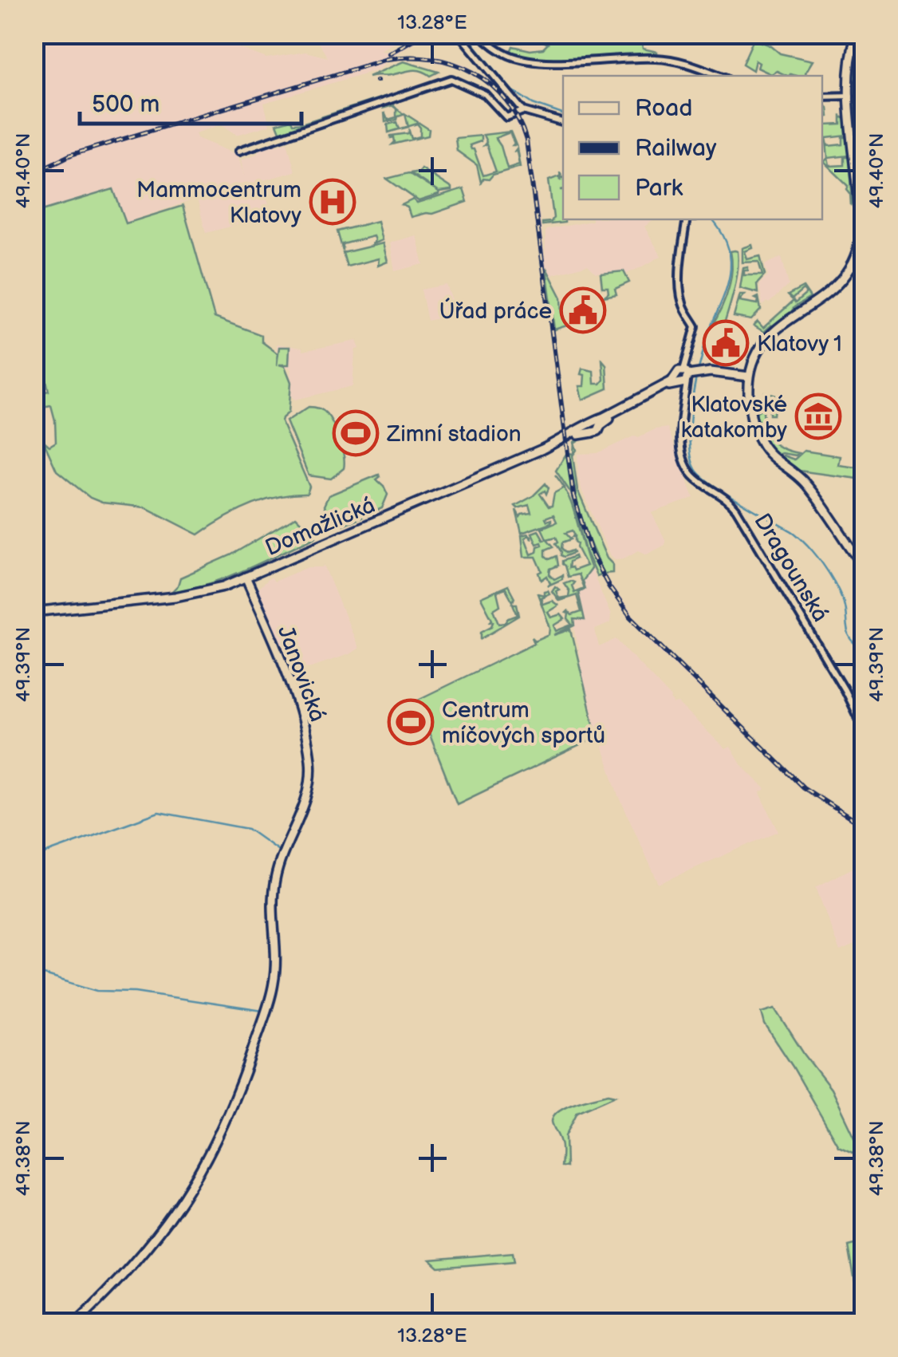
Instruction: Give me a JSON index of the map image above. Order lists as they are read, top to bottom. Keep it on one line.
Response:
{"streets":{"main road":["Domažlická","Janovická"],"street":["Dragounská"]},"crossings":[["Domažlická","Dragounská"],["Domažlická","Janovická"]],"places":{"hospital":["Mammocentrum Klatovy"],"public building":["Úřad práce","Klatovy 1"],"museum":["Klatovské katakomby"],"sports":["Zimní stadion","Centrum míčových sportů"]},"legend":["Road","Railway","Park"],"scale_bar":"500 m","coordinates":["13.28°E","49.40°N","49.39°N","49.38°N"]}
